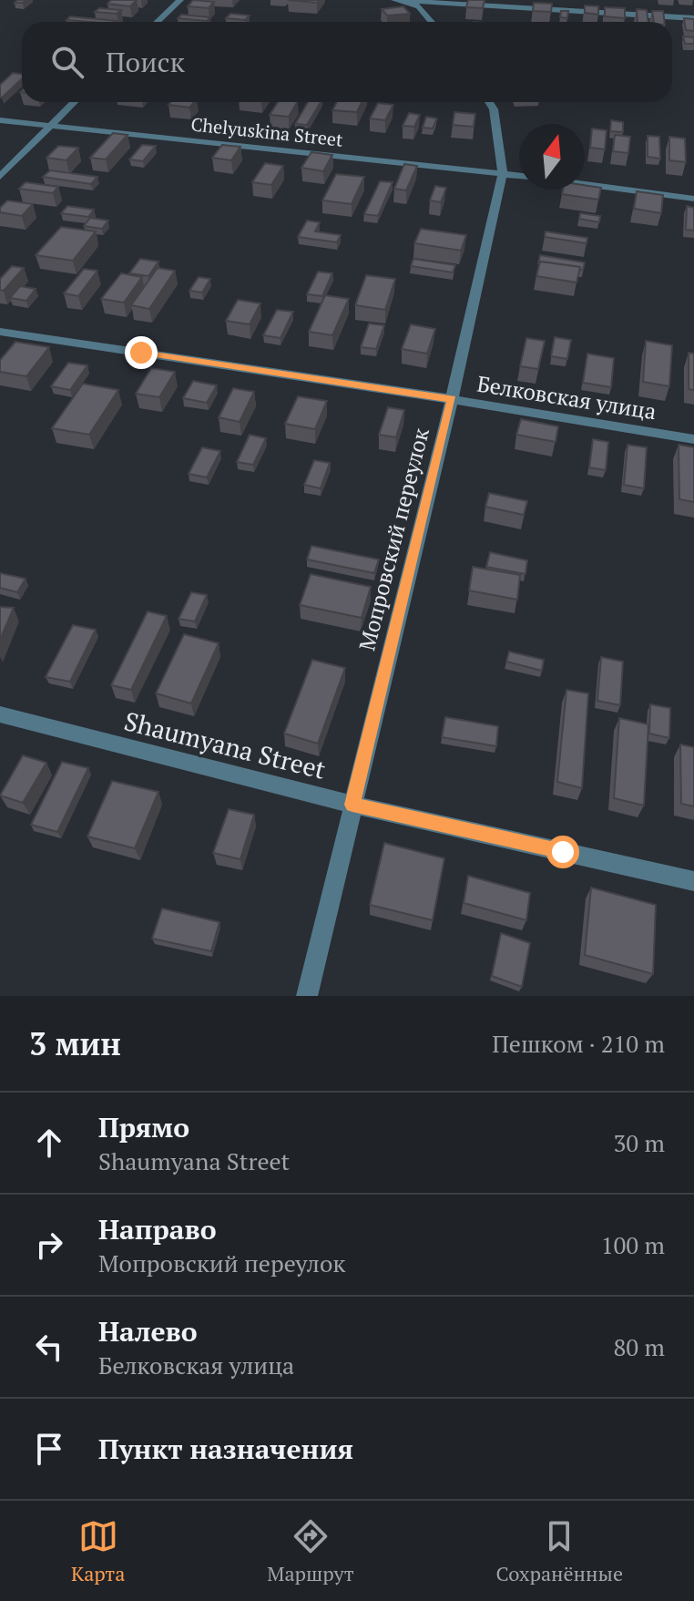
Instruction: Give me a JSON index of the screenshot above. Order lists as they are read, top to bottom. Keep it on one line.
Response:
{"streets":{"street":["Chelyuskina Street","Белковская улица","Мопровский переулок","Shaumyana Street"]},"crossings":[["Chelyuskina Street","Мопровский переулок"],["Белковская улица","Мопровский переулок"],["Мопровский переулок","Shaumyana Street"]],"north":"top","page":{"search":"Поиск","heading":["3 мин","Пешком · 210 m"],"list":[["Прямо","Shaumyana Street","30 m"],["Направо","Мопровский переулок","100 m"],["Налево","Белковская улица","80 m"],"Пункт назначения"],"nav":["Карта","Маршрут","Сохранённые"]}}
